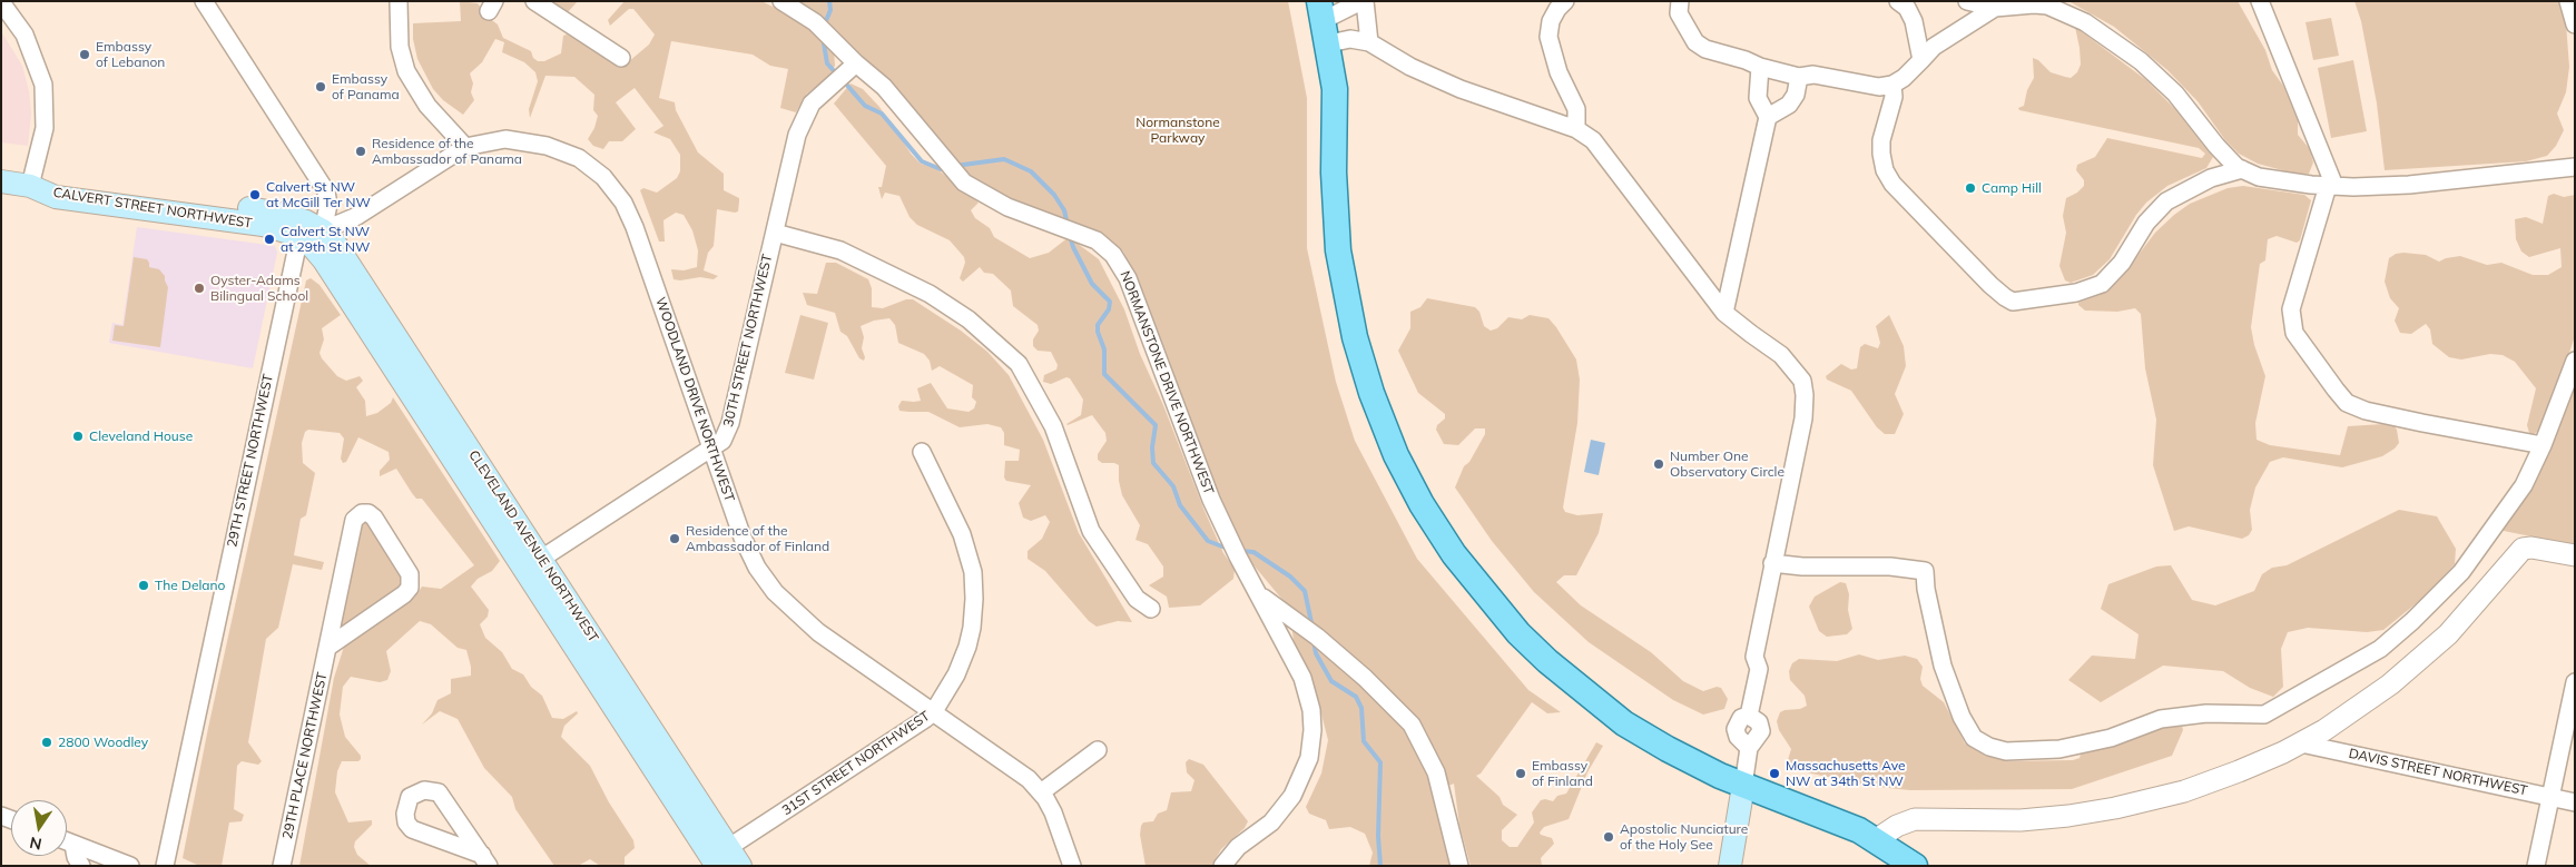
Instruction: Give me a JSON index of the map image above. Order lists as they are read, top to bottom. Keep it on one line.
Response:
{"streets":{"main road":["CALVERT STREET NORTHWEST","CLEVELAND AVENUE NORTHWEST"],"street":["30TH STREET NORTHWEST","NORMANSTONE DRIVE NORTHWEST","WOODLAND DRIVE NORTHWEST","29TH STREET NORTHWEST","29TH PLACE NORTHWEST","31ST STREET NORTHWEST","DAVIS STREET NORTHWEST"]},"crossings":[["CALVERT STREET NORTHWEST","29TH STREET NORTHWEST"],["CALVERT STREET NORTHWEST","CLEVELAND AVENUE NORTHWEST"],["30TH STREET NORTHWEST","NORMANSTONE DRIVE NORTHWEST"],["30TH STREET NORTHWEST","WOODLAND DRIVE NORTHWEST"],["30TH STREET NORTHWEST","CLEVELAND AVENUE NORTHWEST"],["WOODLAND DRIVE NORTHWEST","31ST STREET NORTHWEST"],["29TH STREET NORTHWEST","CLEVELAND AVENUE NORTHWEST"],["CLEVELAND AVENUE NORTHWEST","31ST STREET NORTHWEST"]],"parks":["Normanstone Parkway"],"places":["Embassy of Lebanon","Embassy of Panama","Residence of the Ambassador of Panama","Camp Hill","Calvert St NW at McGill Ter NW","Calvert St NW at 29th St NW","Oyster-Adams Bilingual School","Cleveland House","Number One Observatory Circle","Residence of the Ambassador of Finland","The Delano","2800 Woodley","Embassy of Finland","Massachusetts Ave NW at 34th St NW","Apostolic Nunciature of the Holy See"],"north":"bottom"}
